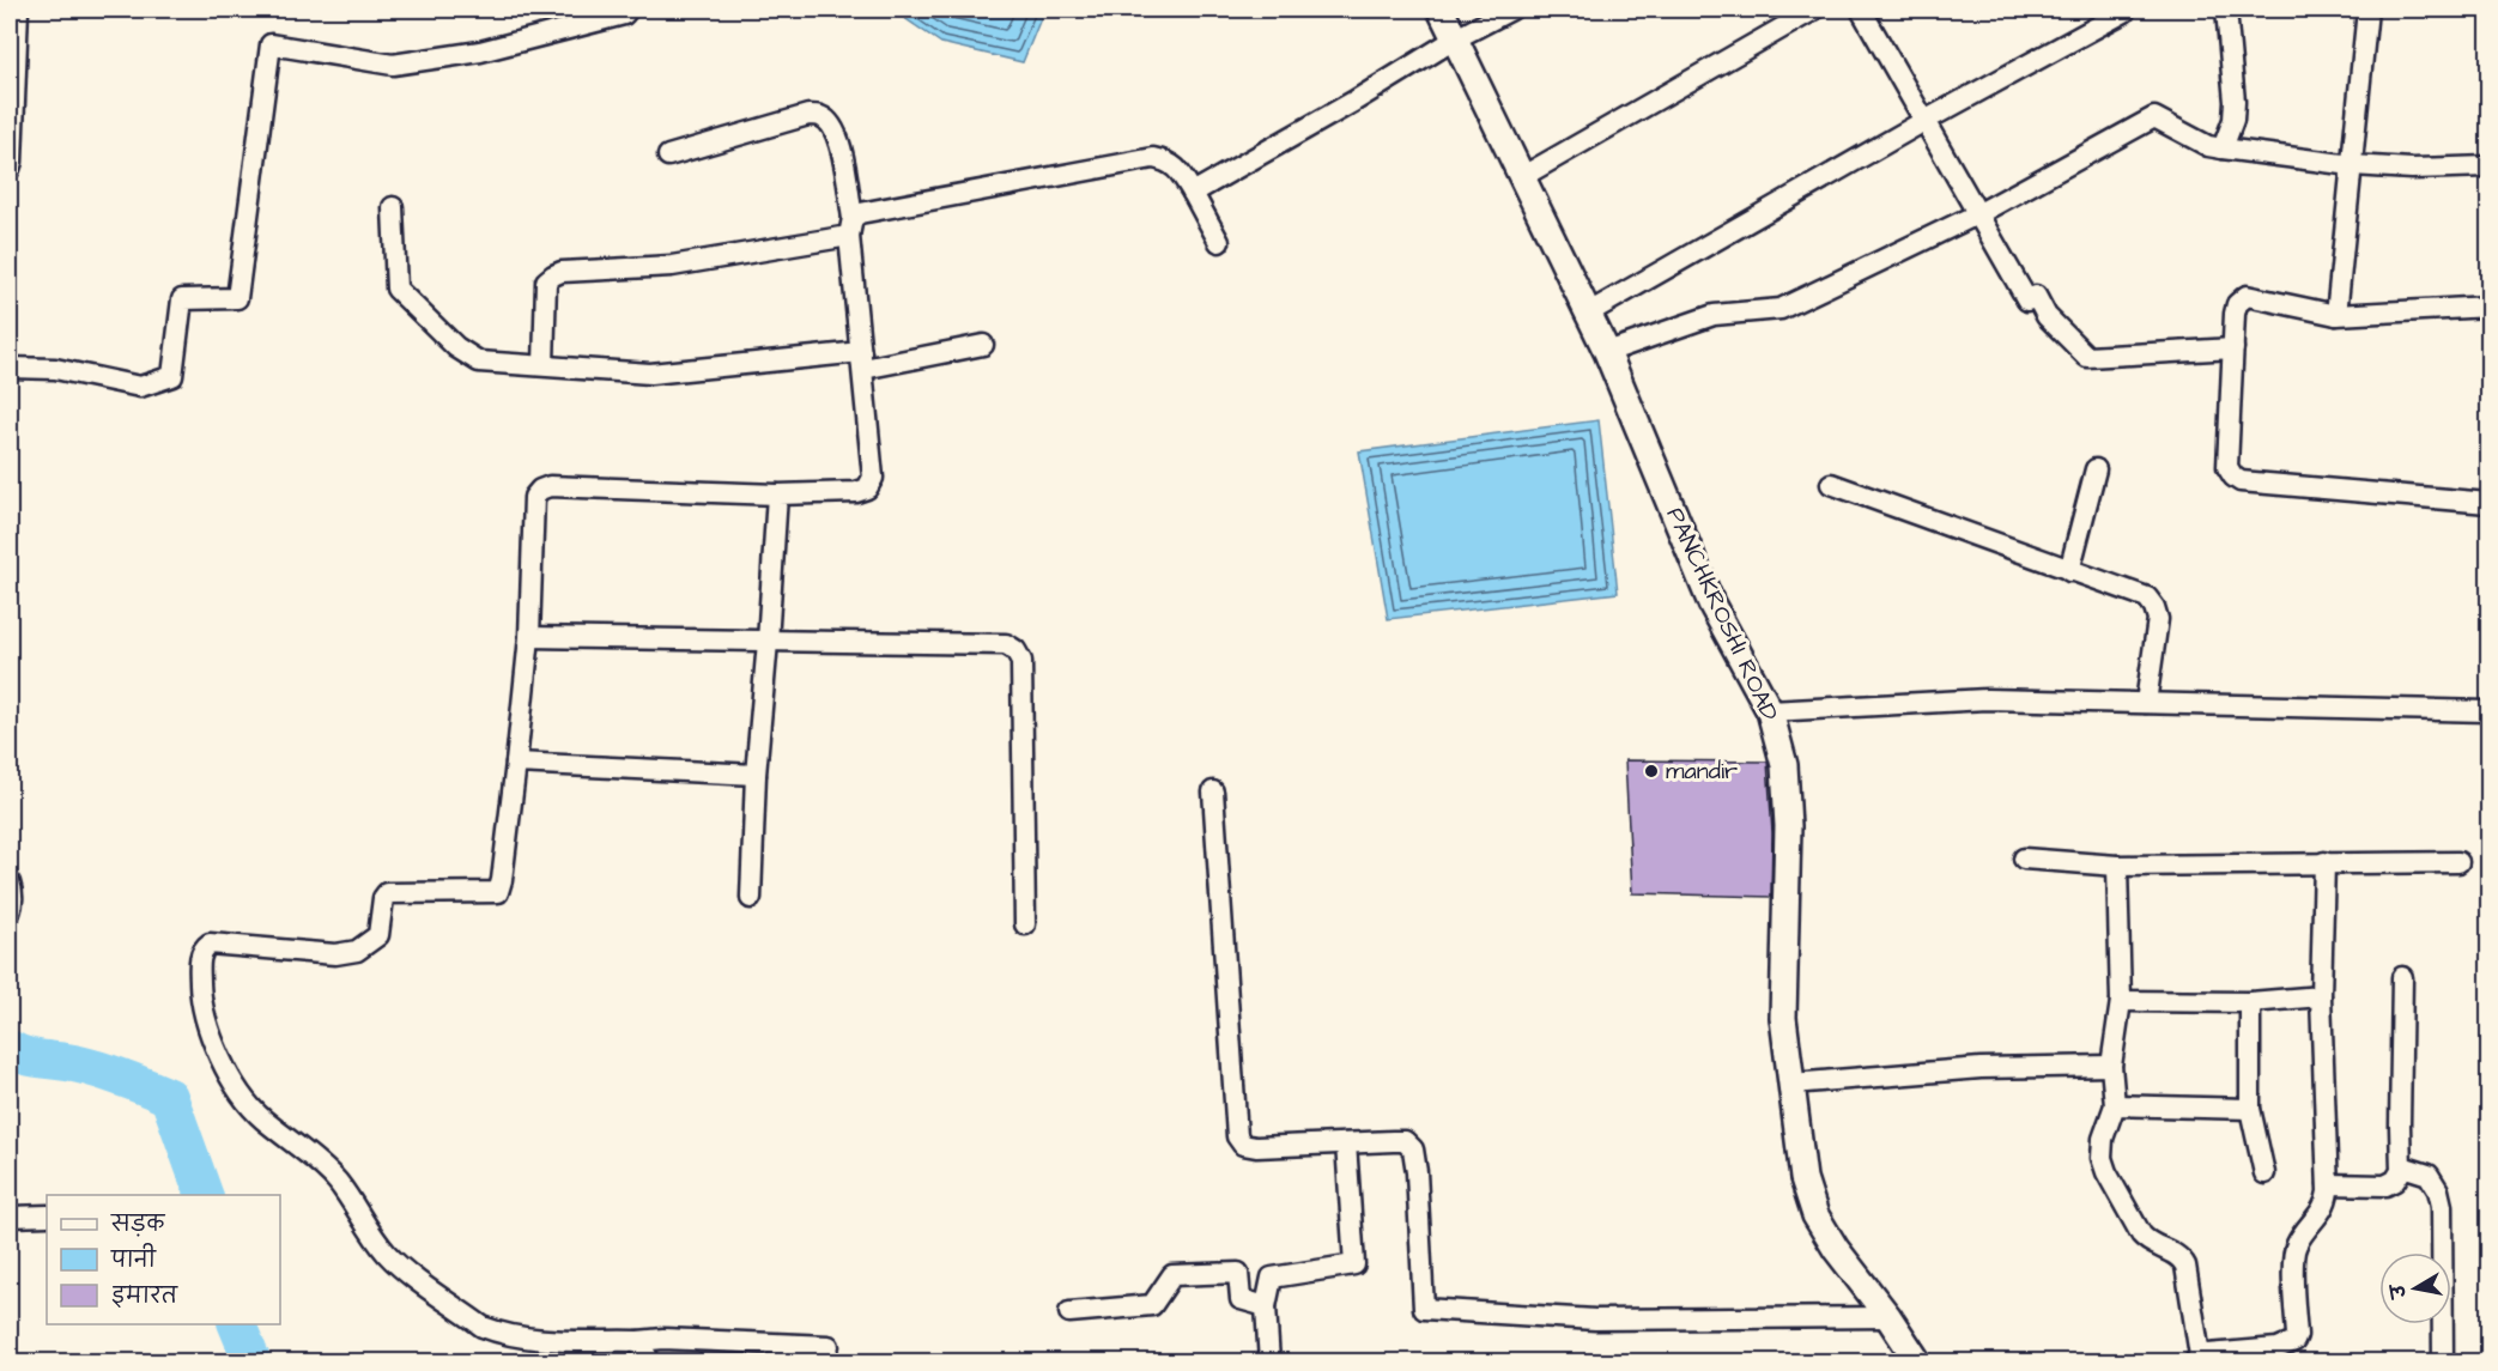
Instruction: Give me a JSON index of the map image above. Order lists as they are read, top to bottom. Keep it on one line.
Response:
{"streets":{"street":["PANCHKROSHI ROAD"]},"places":["mandir"],"legend":["सड़क","पानी","इमारत"],"north":"left"}
